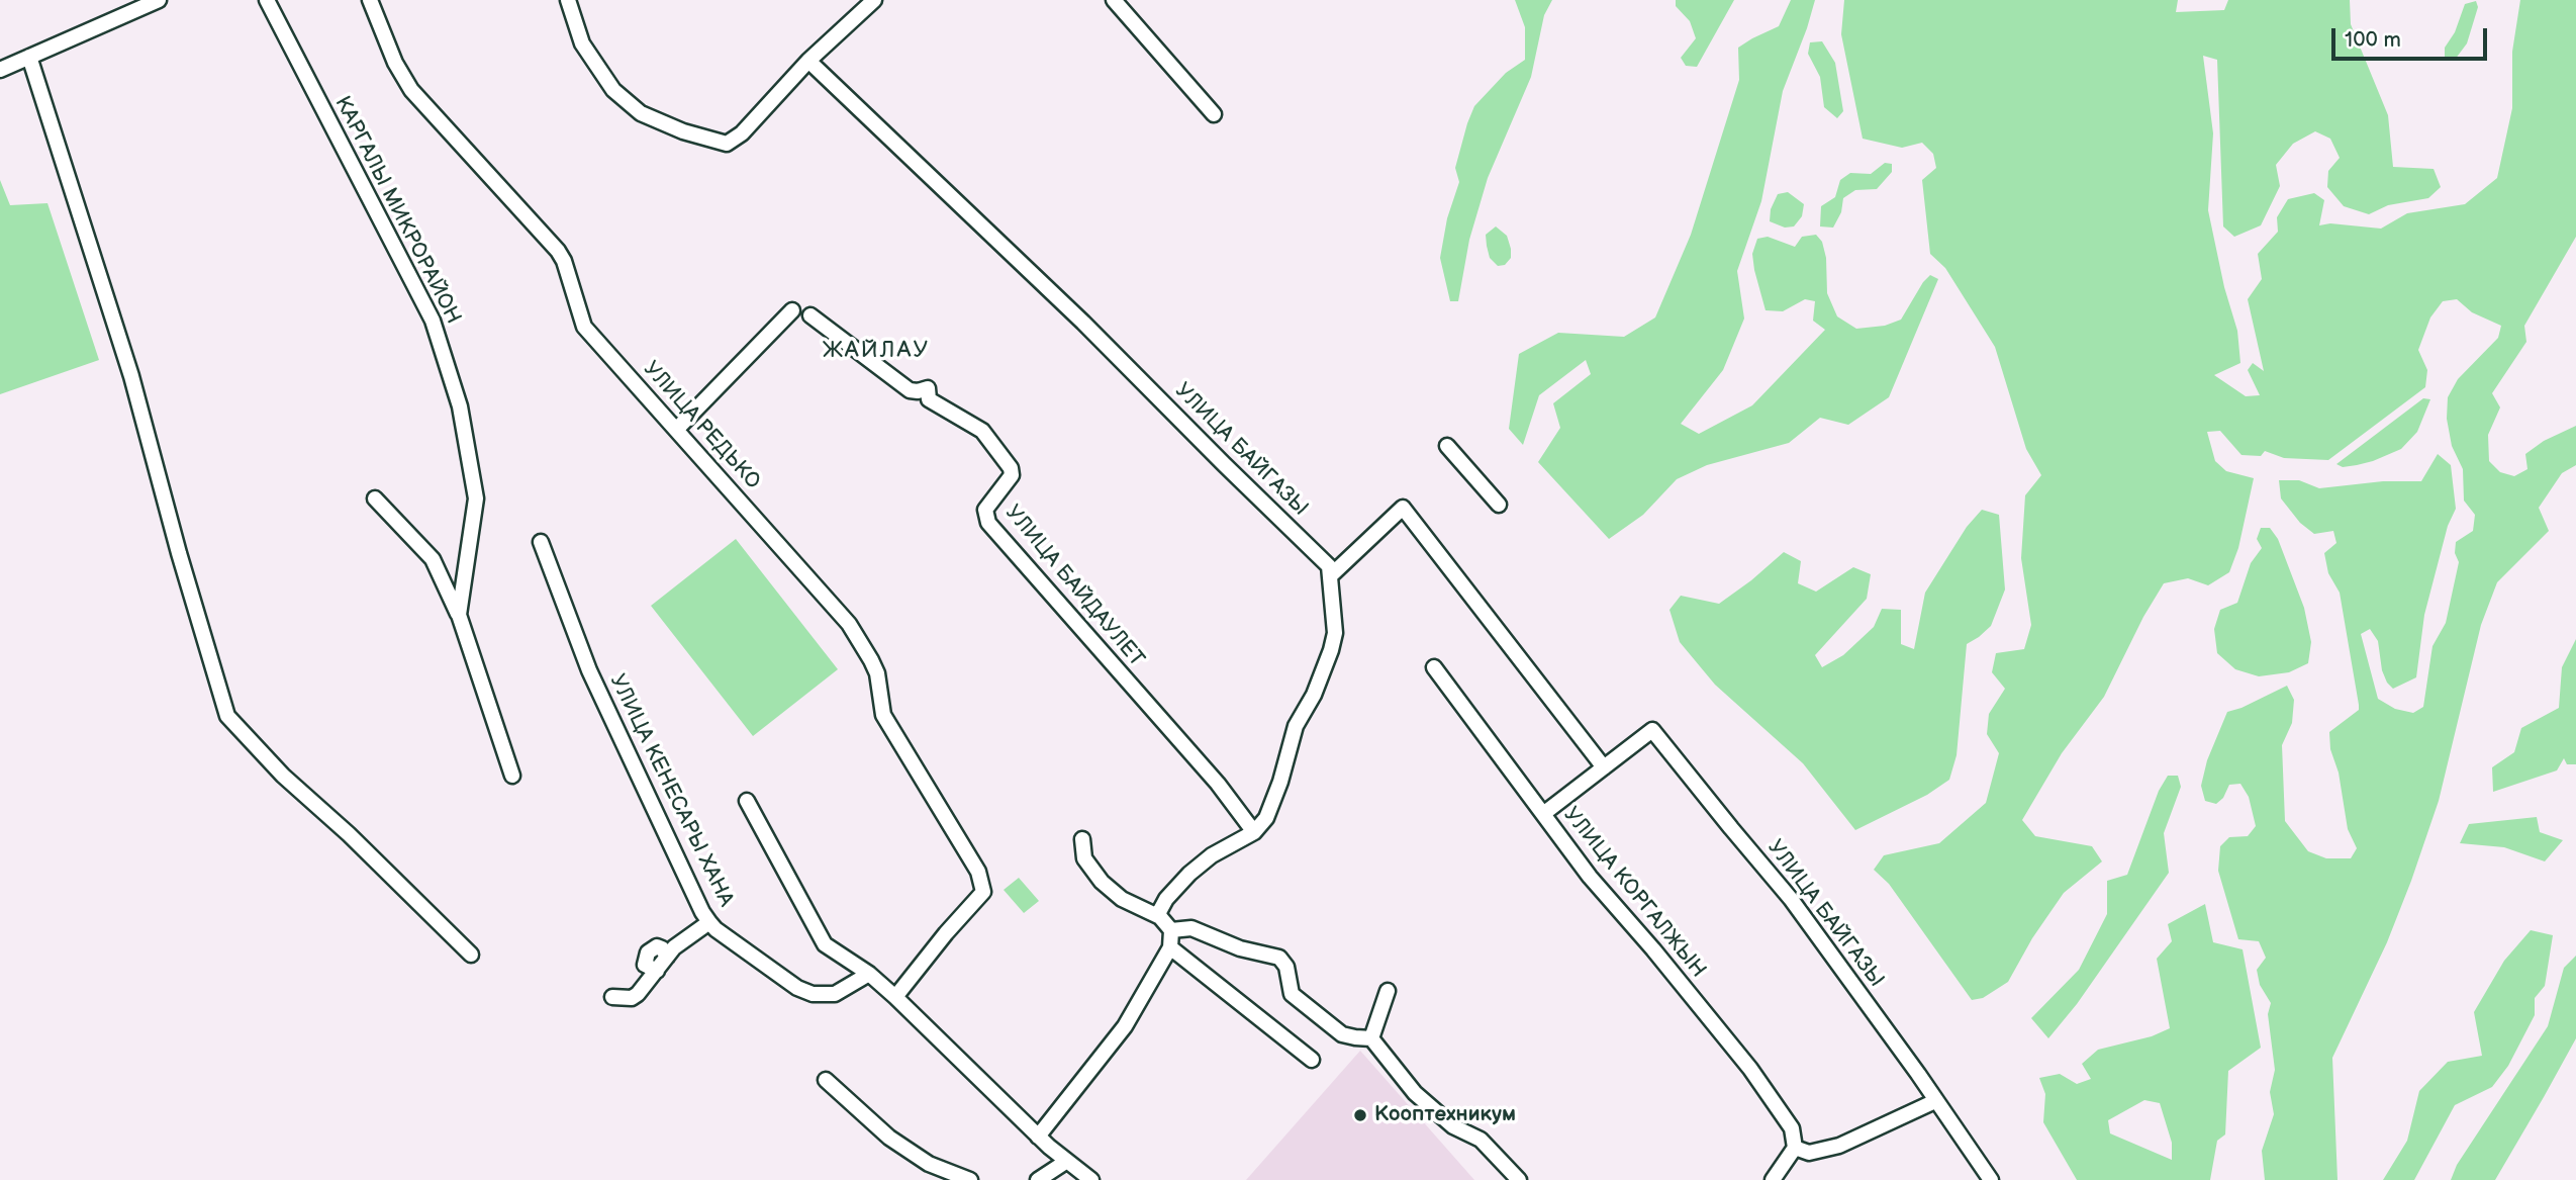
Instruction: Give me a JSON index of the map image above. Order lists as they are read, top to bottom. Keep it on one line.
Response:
{"streets":{"street":["КАРГАЛЫ МИКРОРАЙОН","УЛИЦА РЕДЬКО","УЛИЦА БАЙГАЗЫ","УЛИЦА БАЙДАУЛЕТ","УЛИЦА КЕНЕСАРЫ ХАНА","УЛИЦА КОРГАЛЖЫН"]},"crossings":[["УЛИЦА БАЙГАЗЫ","УЛИЦА КОРГАЛЖЫН"]],"districts":["ЖАЙЛАУ"],"places":["Кооптехникум"],"scale_bar":"100 m"}
